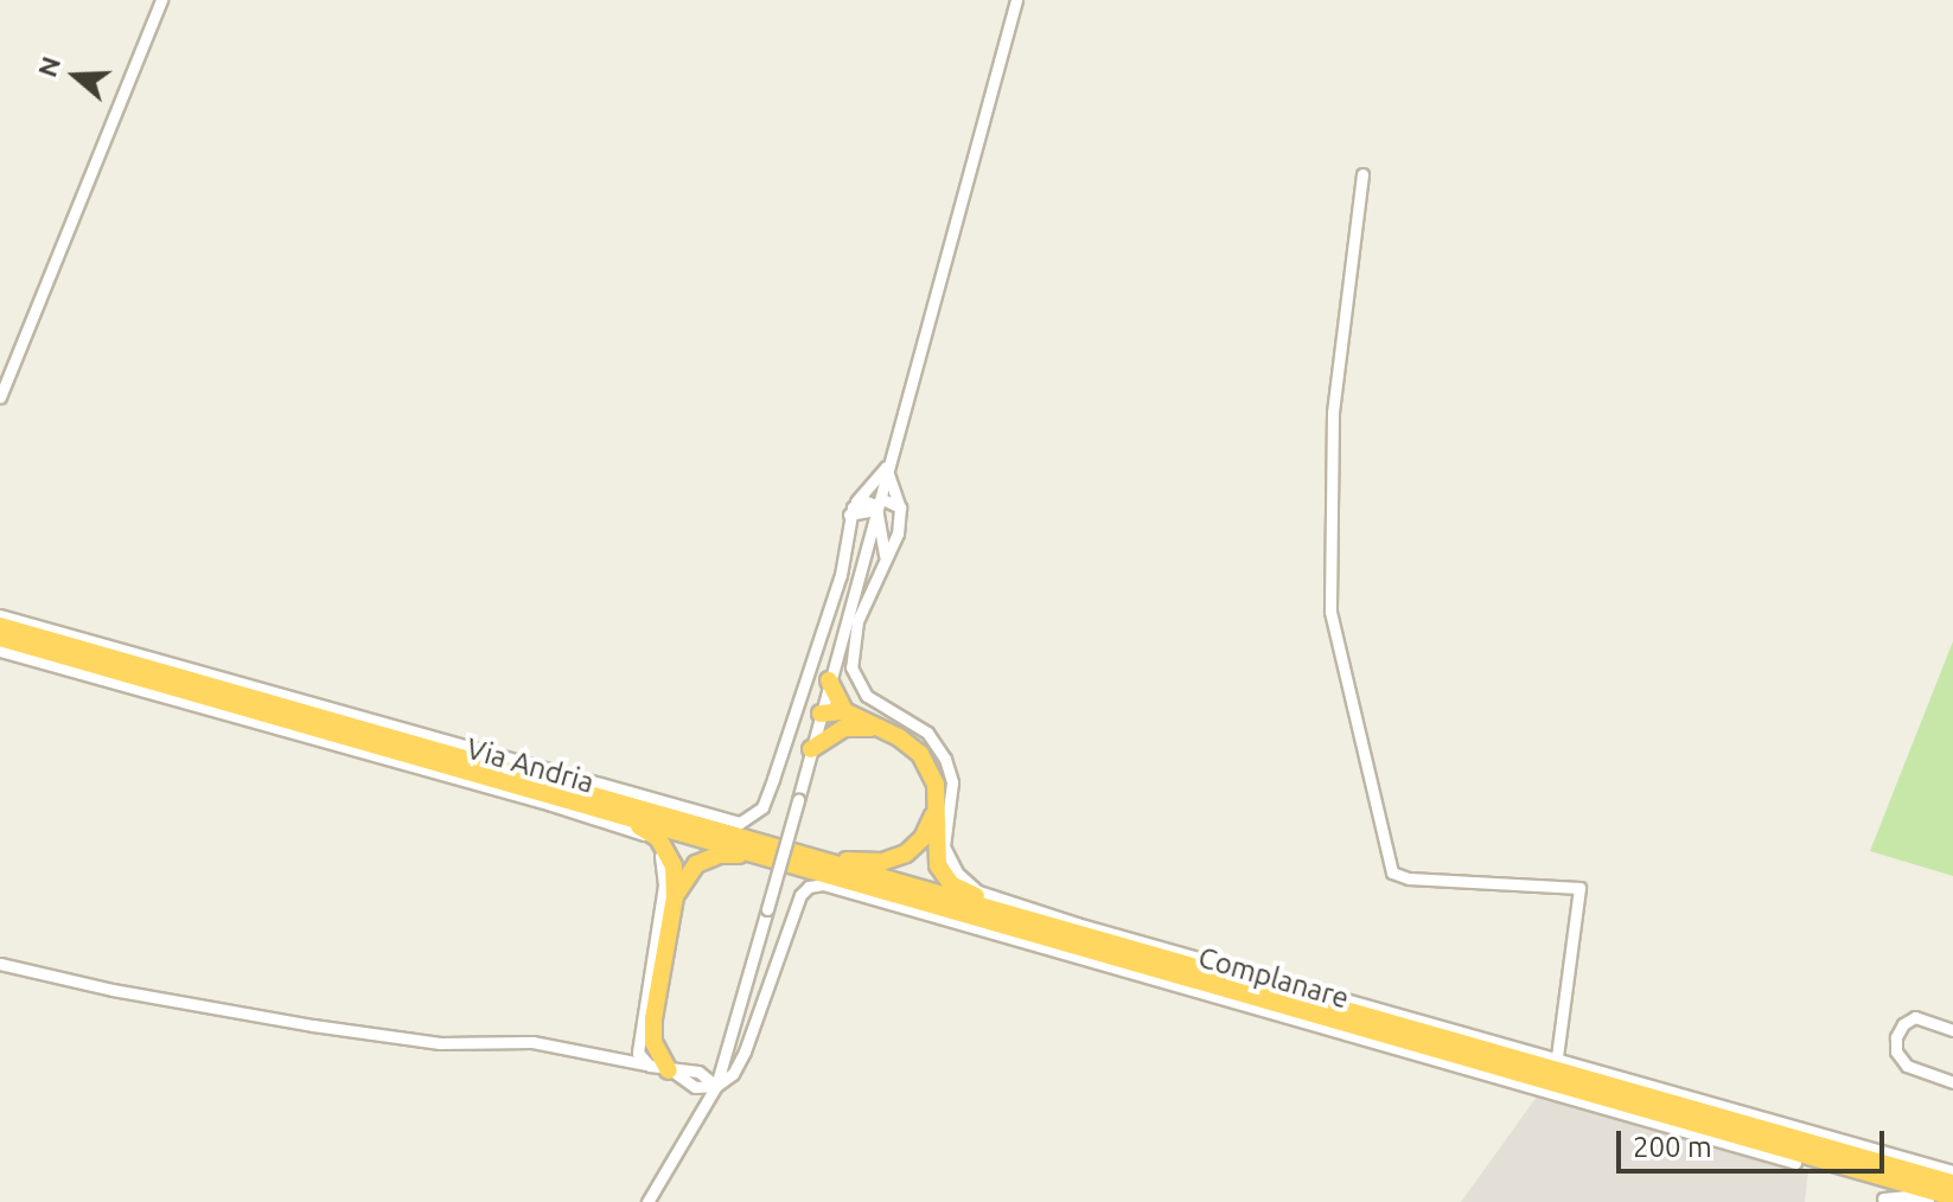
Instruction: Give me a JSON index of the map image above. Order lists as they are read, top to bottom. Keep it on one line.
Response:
{"streets":{"street":["Via Andria","Complanare"]},"scale_bar":"200 m","north":"left"}
